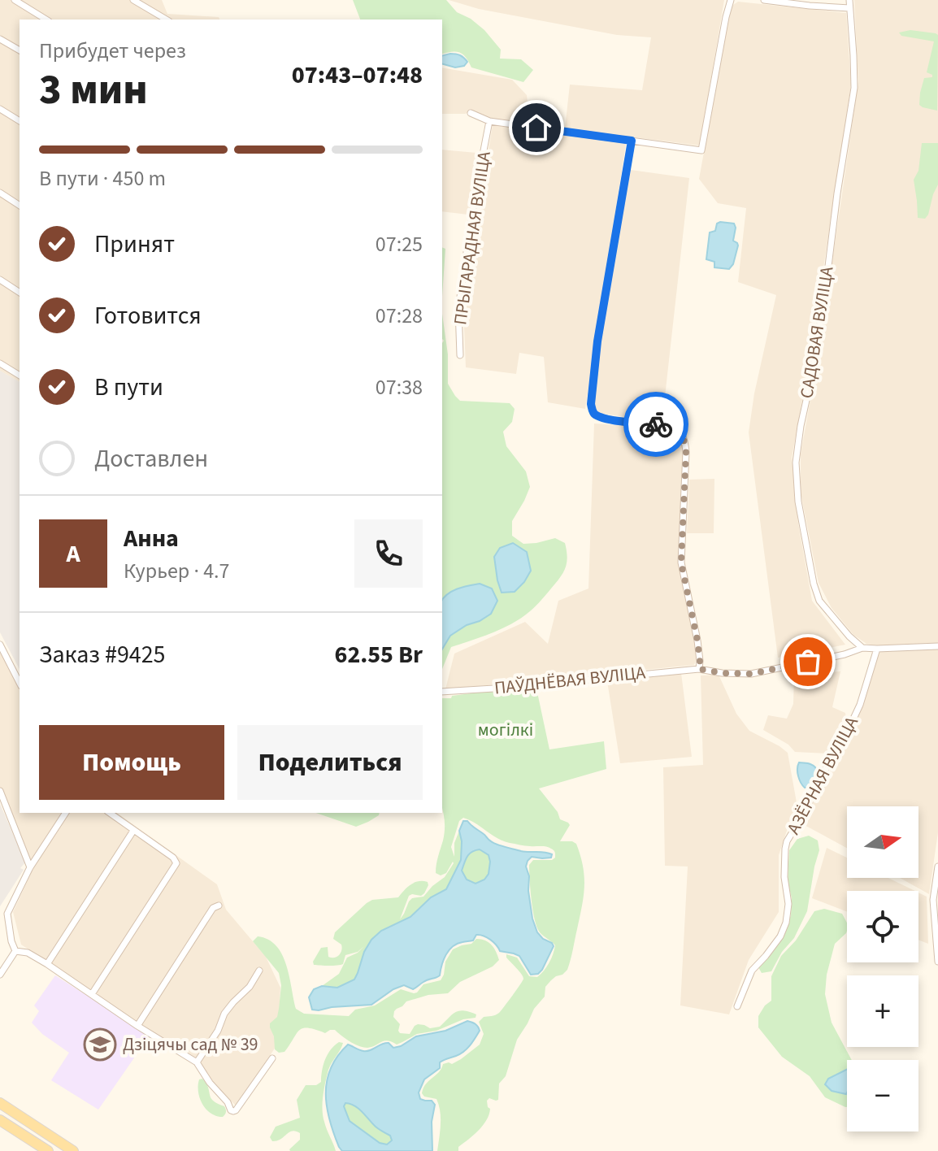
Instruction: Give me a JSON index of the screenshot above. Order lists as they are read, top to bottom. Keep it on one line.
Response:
{"streets":{"street":["ПРЫГАРАДНАЯ ВУЛІЦА","САДОВАЯ ВУЛІЦА","ПАЎДНЁВАЯ ВУЛІЦА","АЗЁРНАЯ ВУЛІЦА"]},"crossings":[["САДОВАЯ ВУЛІЦА","ПАЎДНЁВАЯ ВУЛІЦА"],["ПАЎДНЁВАЯ ВУЛІЦА","АЗЁРНАЯ ВУЛІЦА"]],"parks":["могілкі"],"places":{"school or university":["Дзіцячы сад № 39"]},"north":"right","page":{"heading":["3 мин","Прибудет через","07:43–07:48"],"panel":["Анна","Курьер · 4.7","Заказ #9425","62.55 Br"],"bar":"В пути · 450 m","list":[["Принят","07:25"],["Готовится","07:28"],["В пути","07:38"],"Доставлен"],"round":"А","buttons":["Помощь","Поделиться"],"map_buttons":["+","−"]}}
